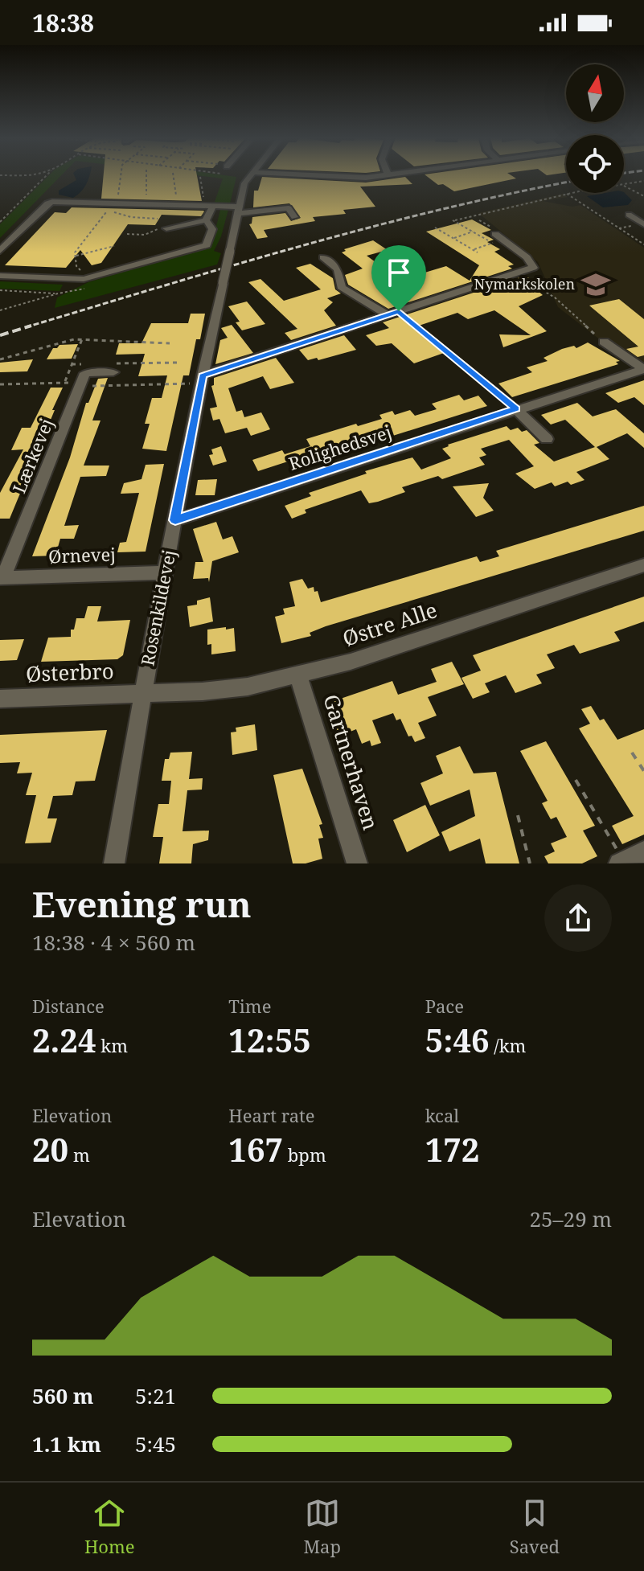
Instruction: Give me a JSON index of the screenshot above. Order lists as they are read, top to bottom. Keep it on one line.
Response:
{"streets":{"street":["Rolighedsvej","Lærkevej","Ørnevej","Rosenkildevej","Østre Alle","Østerbro","Gartnerhaven"]},"crossings":[["Rolighedsvej","Rosenkildevej"],["Lærkevej","Ørnevej"],["Ørnevej","Rosenkildevej"],["Rosenkildevej","Østre Alle"],["Rosenkildevej","Østerbro"],["Østre Alle","Østerbro"],["Østre Alle","Gartnerhaven"]],"places":{"school or university":["Nymarkskolen"]},"north":"top","page":{"status":"18:38","heading":["Evening run","18:38 · 4 × 560 m"],"stats":[["Distance","2.24 km"],["Time","12:55"],["Pace","5:46 /km"],["Elevation","20 m"],["Heart rate","167 bpm"],["kcal","172"]],"chart":["Elevation","25–29 m"],"list":[{"name":"560 m","note":"5:21"},{"name":"1.1 km","note":"5:45"}],"tabs":["Home","Map","Saved"]}}
